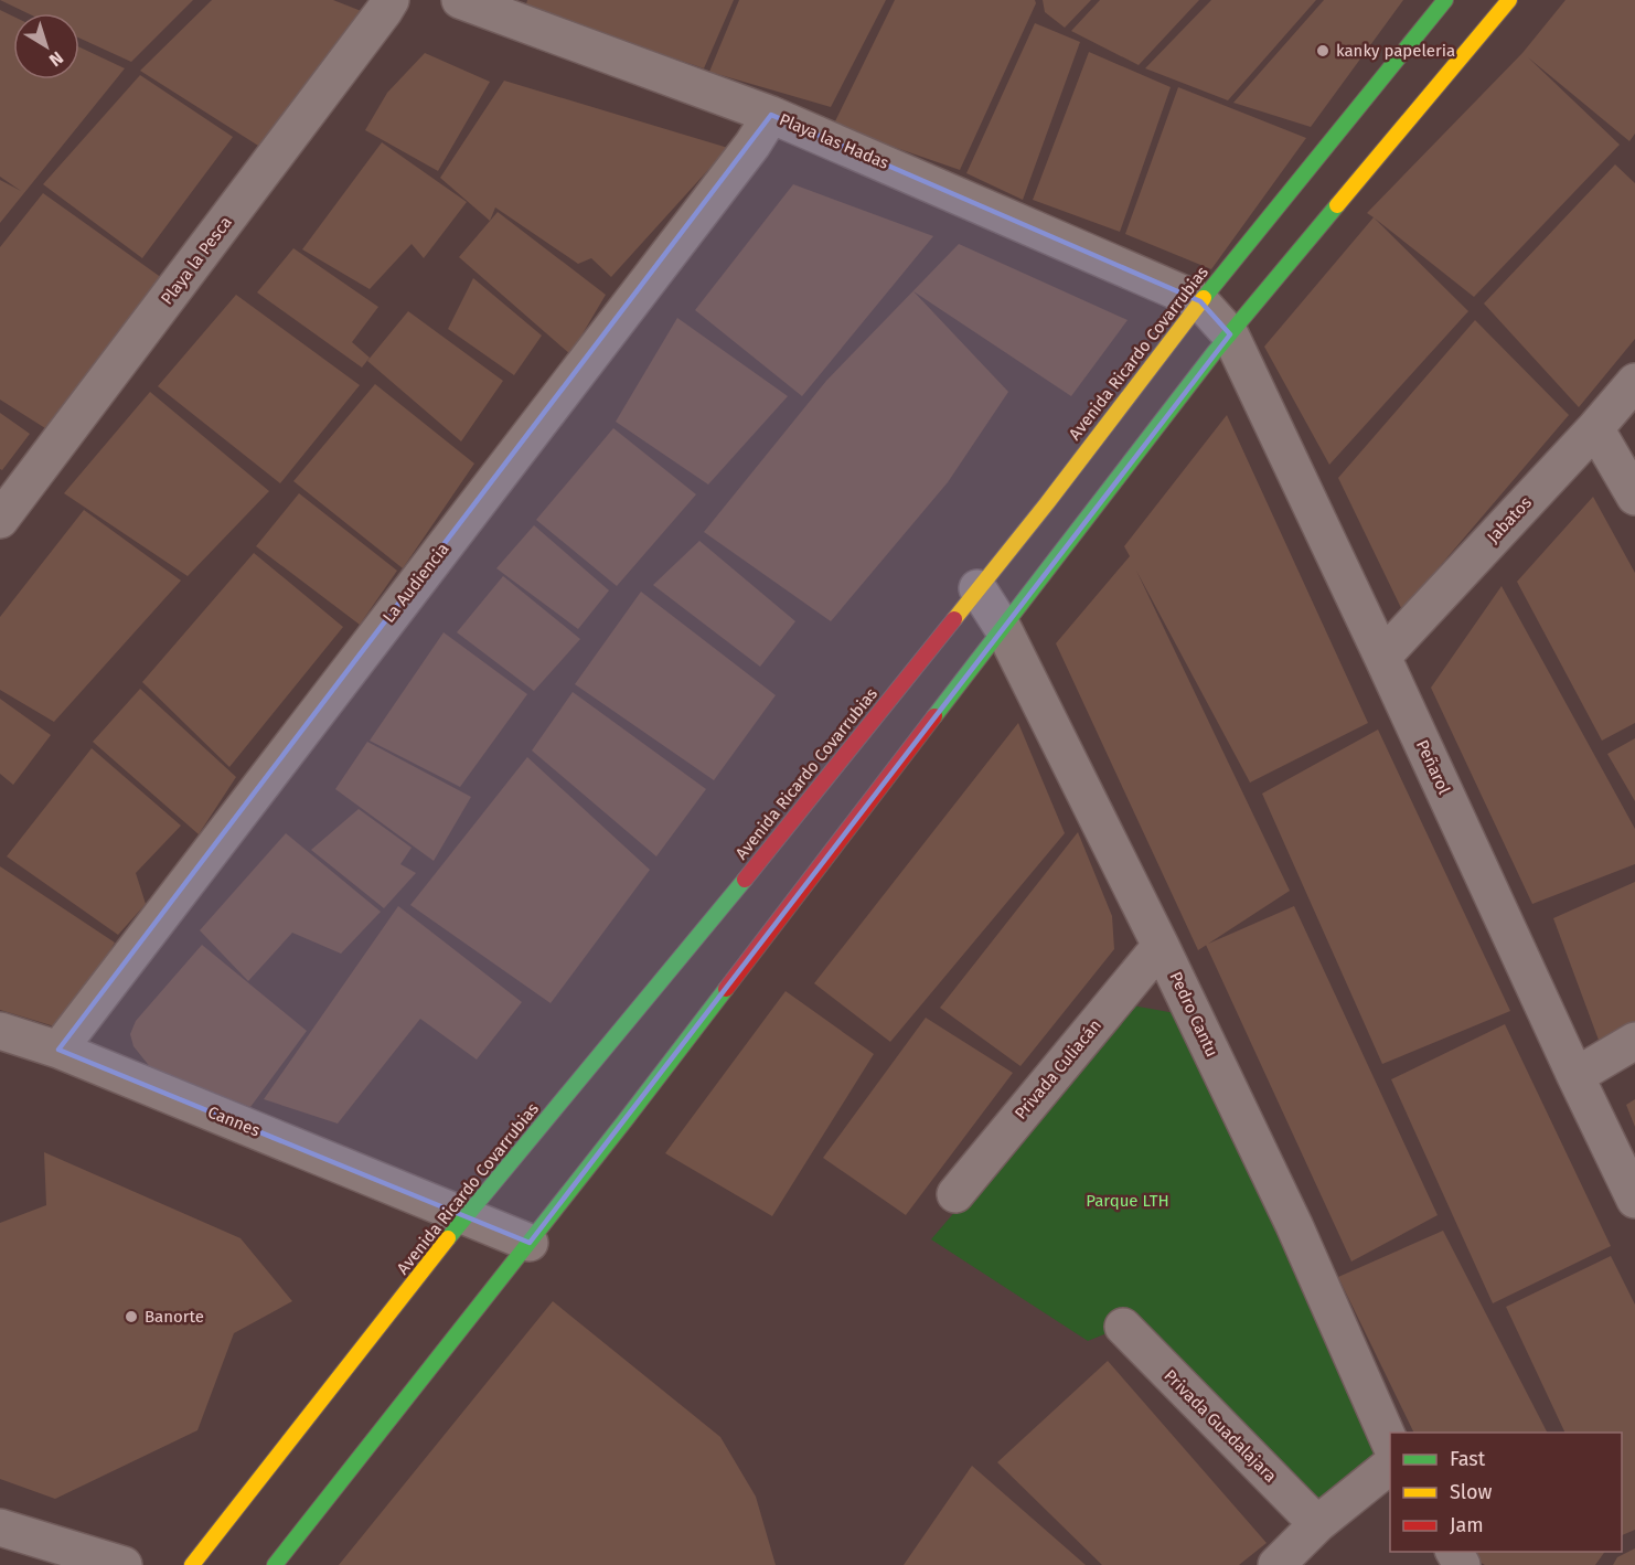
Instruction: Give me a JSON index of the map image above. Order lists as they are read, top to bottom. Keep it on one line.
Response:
{"streets":{"street":["Playa las Hadas","Playa la Pesca","Avenida Ricardo Covarrubias","Jabatos","La Audiencia","Peñarol","Pedro Cantu","Privada Culiacán","Cannes","Privada Guadalajara"]},"crossings":[["Playa las Hadas","Avenida Ricardo Covarrubias"],["Playa las Hadas","La Audiencia"],["Avenida Ricardo Covarrubias","Pedro Cantu"],["Avenida Ricardo Covarrubias","Cannes"],["Jabatos","Peñarol"],["La Audiencia","Cannes"],["Pedro Cantu","Privada Culiacán"]],"parks":["Parque LTH"],"places":["kanky papeleria","Banorte"],"legend":["Fast","Slow","Jam"],"north":"bottom right"}
